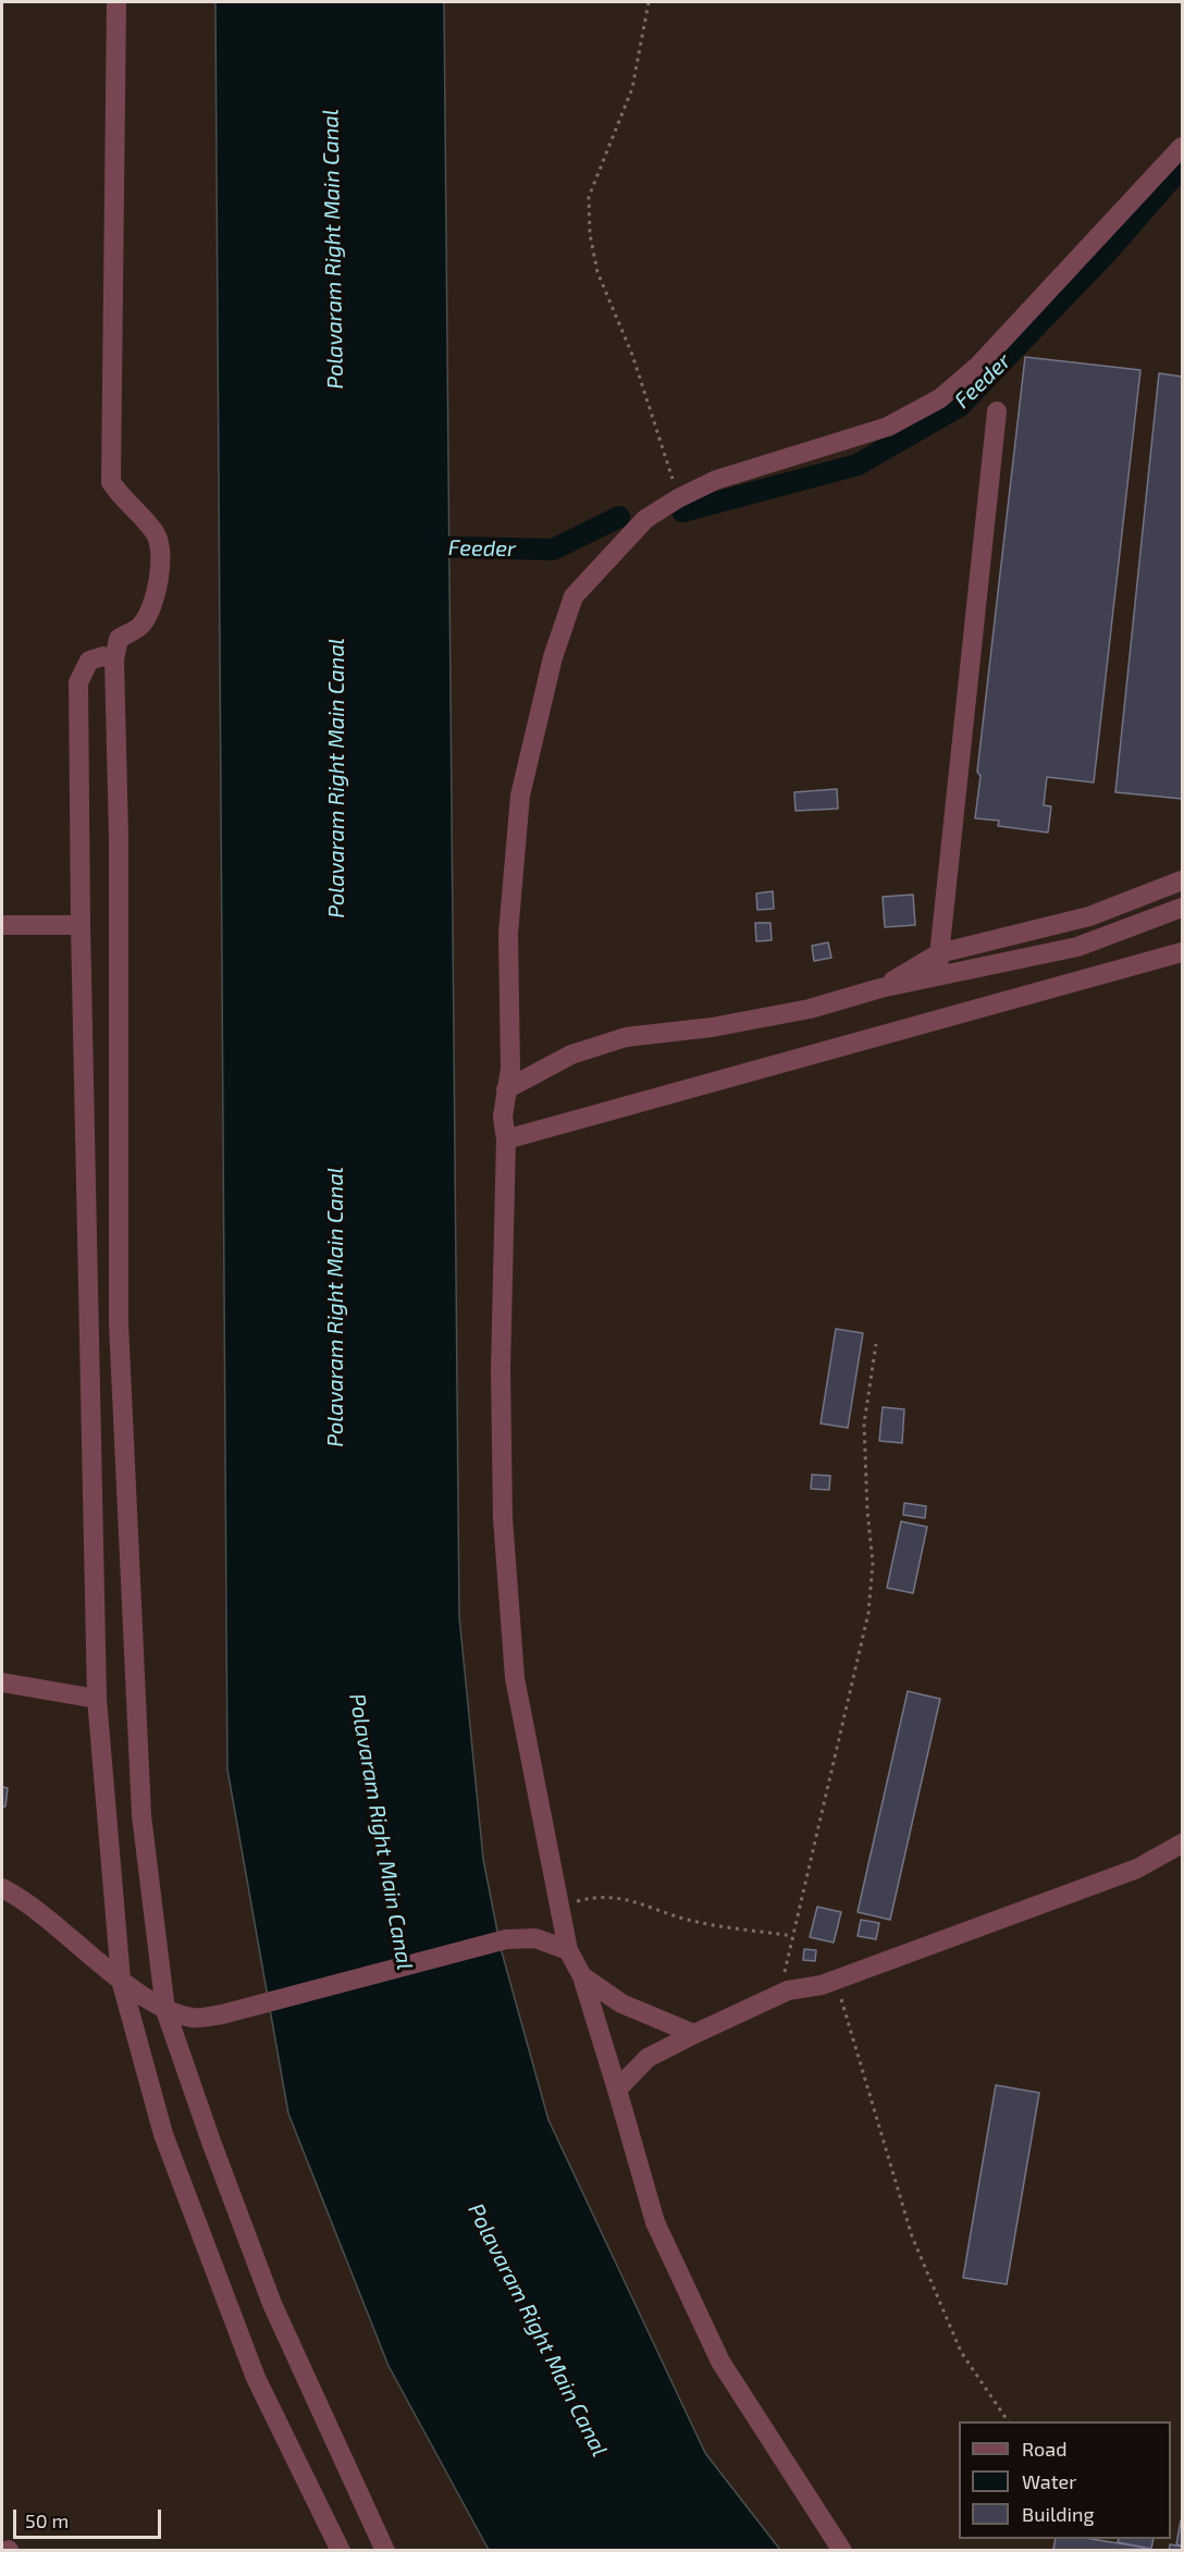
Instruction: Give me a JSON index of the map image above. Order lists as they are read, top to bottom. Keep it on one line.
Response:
{"water":["Polavaram Right Main Canal","Feeder"],"legend":["Road","Water","Building"],"scale_bar":"50 m"}
